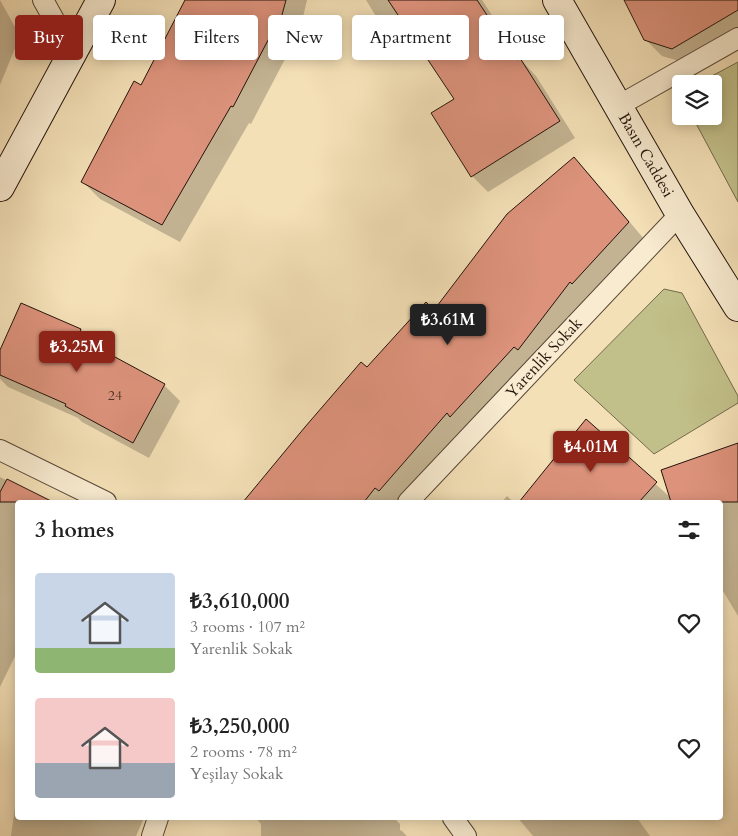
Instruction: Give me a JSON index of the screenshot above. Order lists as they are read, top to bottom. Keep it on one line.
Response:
{"streets":{"street":["Basın Caddesi","Yarenlik Sokak"]},"crossings":[["Basın Caddesi","Yarenlik Sokak"]],"house_numbers":["24"],"page":{"chip":["Buy","Rent","Filters","New","Apartment","House"],"price":["₺3.61M","₺3.25M","₺4.01M"],"heading":"3 homes","list":[{"name":"₺3,610,000","note":"3 rooms · 107 m² · Yarenlik Sokak"},{"name":"₺3,250,000","note":"2 rooms · 78 m² · Yeşilay Sokak"}]}}
